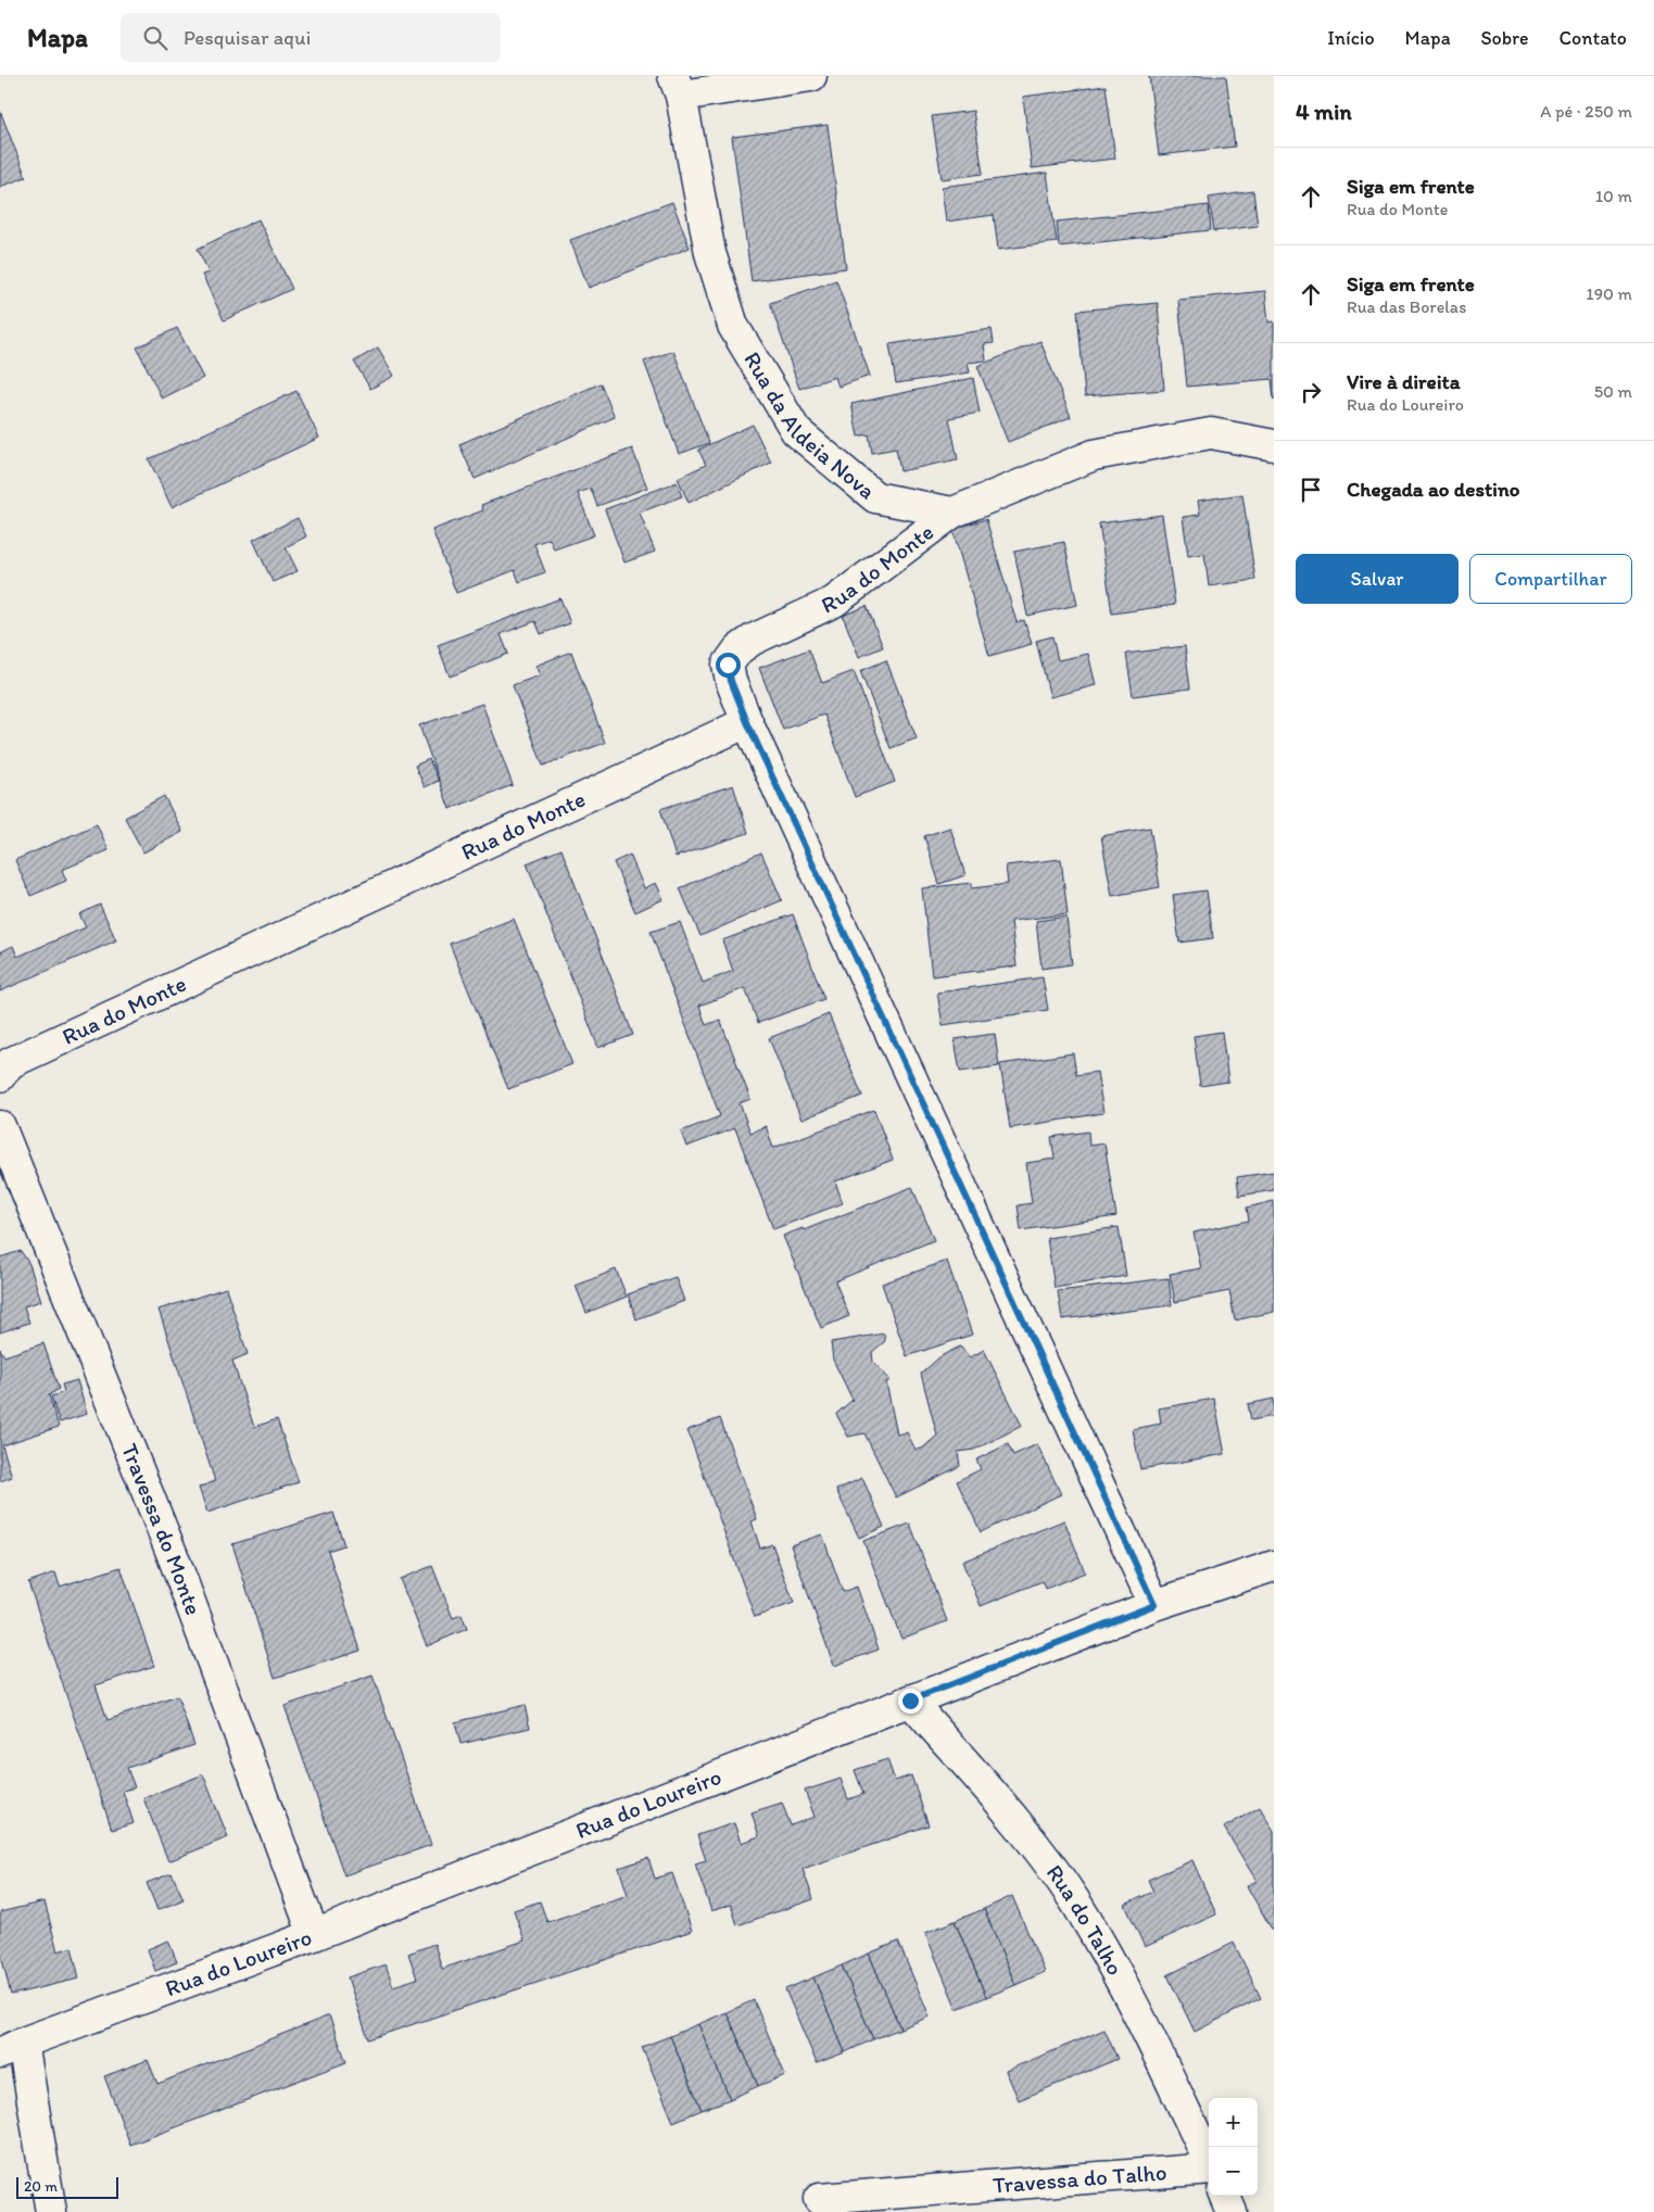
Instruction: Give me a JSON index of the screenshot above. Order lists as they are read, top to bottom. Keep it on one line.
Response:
{"streets":{"street":["Rua da Aldeia Nova","Rua do Monte","Travessa do Monte","Rua do Loureiro","Rua do Talho","Travessa do Talho"]},"crossings":[["Rua da Aldeia Nova","Rua do Monte"],["Travessa do Monte","Rua do Loureiro"],["Rua do Loureiro","Rua do Talho"]],"scale_bar":"20 m","page":{"header":"Mapa","search":"Pesquisar aqui","nav":["Início","Mapa","Sobre","Contato"],"heading":["4 min","A pé · 250 m"],"list":[["Siga em frente","Rua do Monte","10 m"],["Siga em frente","Rua das Borelas","190 m"],["Vire à direita","Rua do Loureiro","50 m"],"Chegada ao destino"],"buttons":["Salvar","Compartilhar"],"map_buttons":["+","−"],"scale":"20 m"}}
